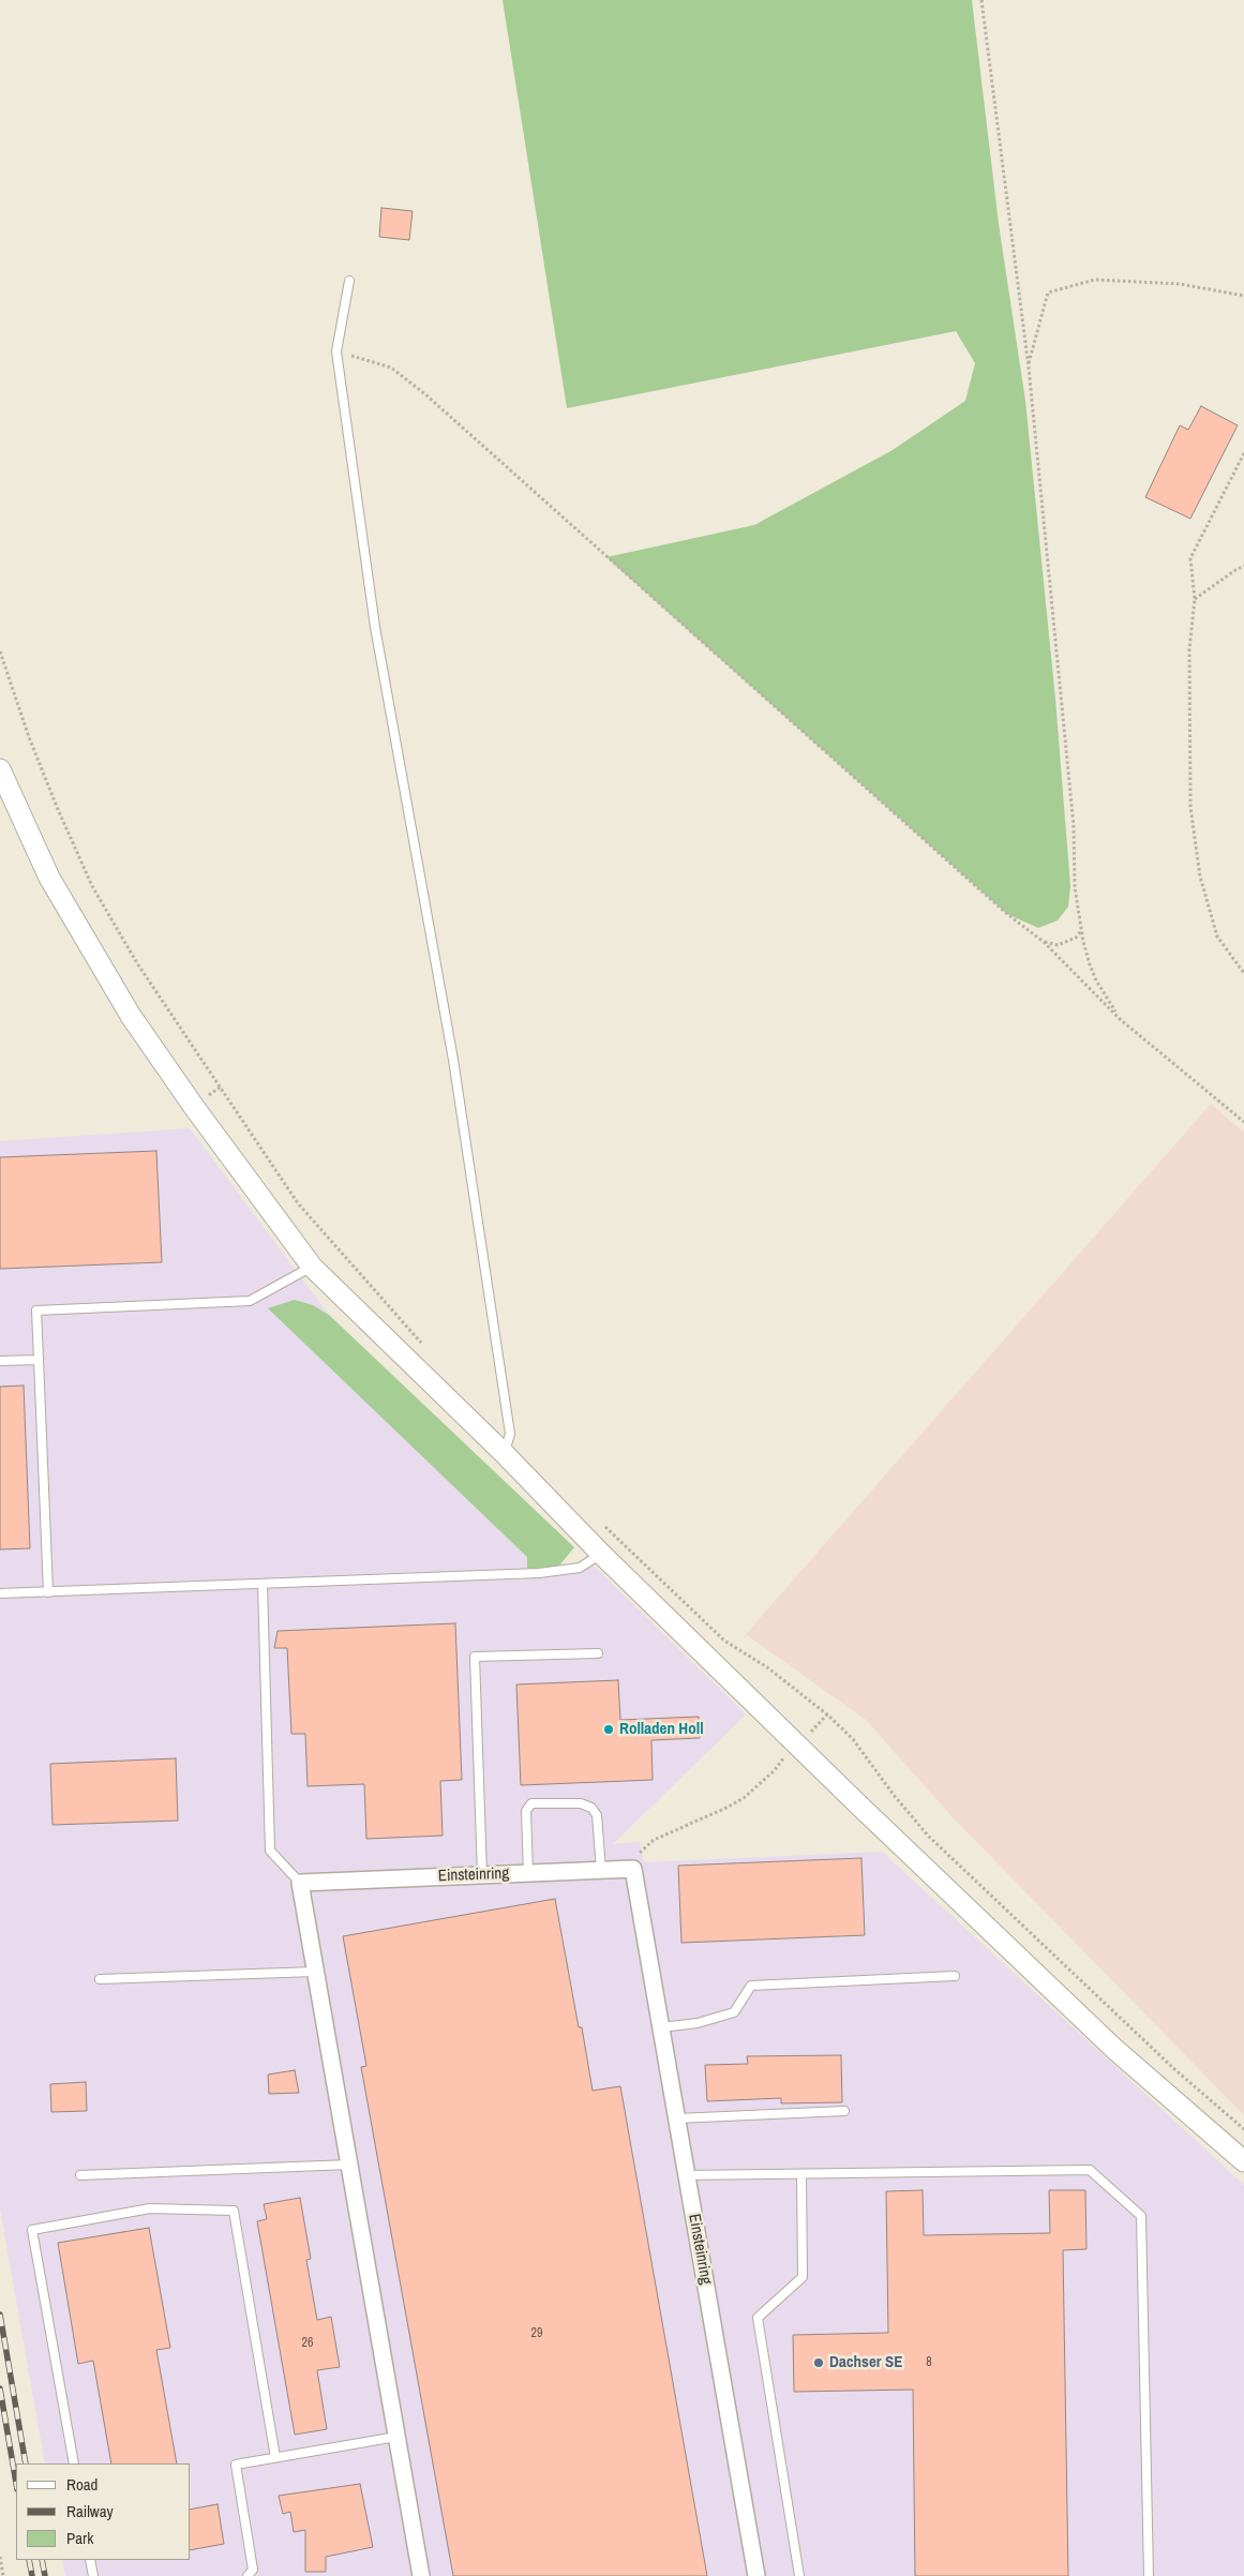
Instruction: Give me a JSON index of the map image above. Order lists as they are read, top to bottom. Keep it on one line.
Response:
{"streets":{"street":["Einsteinring"]},"places":["Rolladen Holl","Dachser SE"],"house_numbers":["29","26","8"],"legend":["Road","Railway","Park"]}
